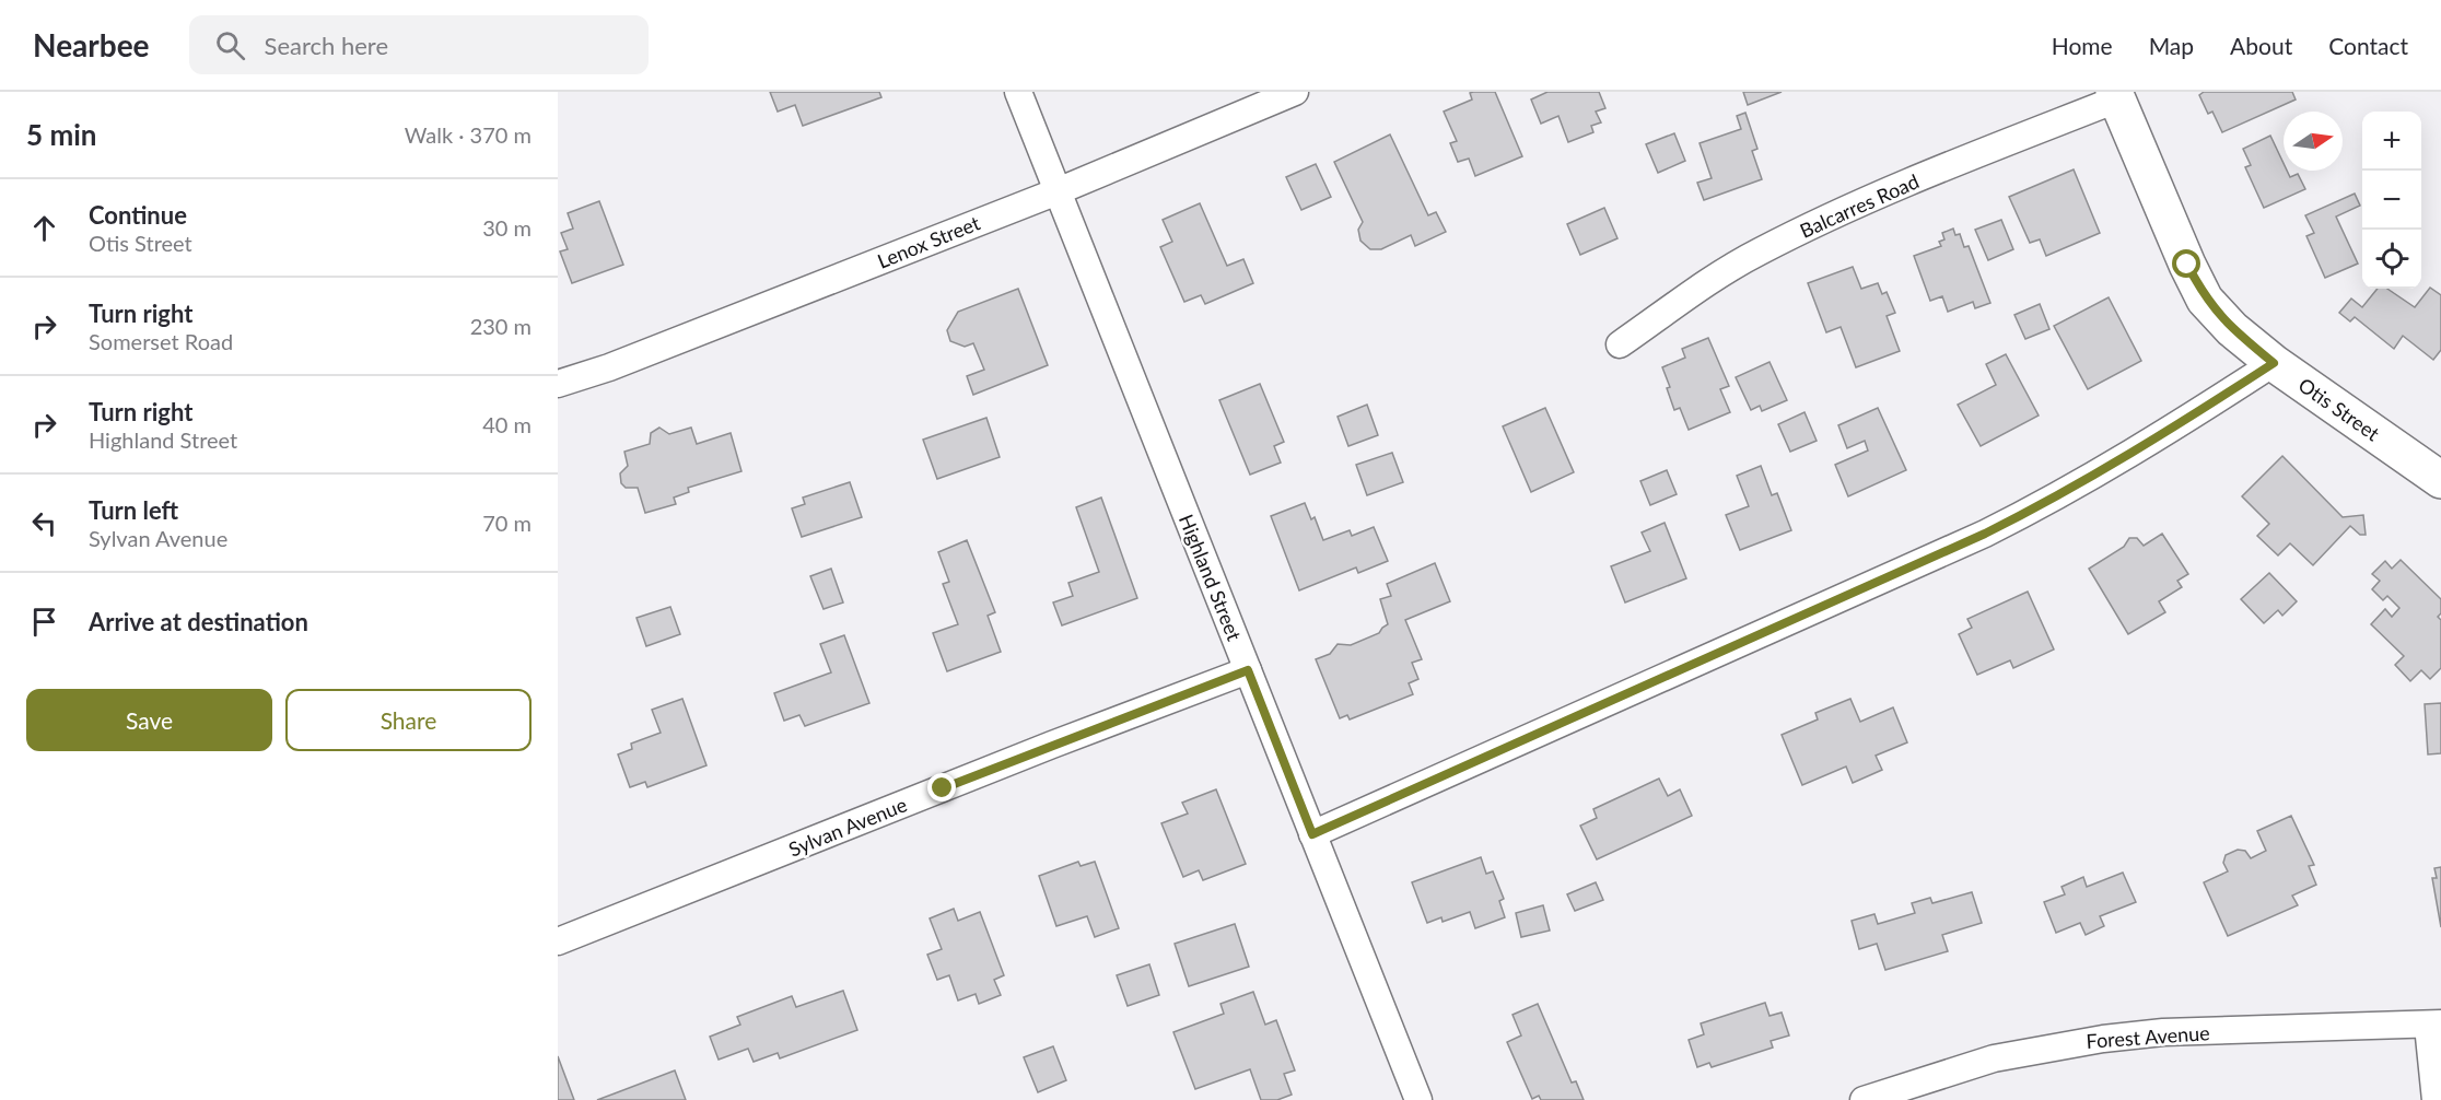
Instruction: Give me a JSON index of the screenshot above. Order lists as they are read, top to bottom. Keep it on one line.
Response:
{"streets":{"street":["Balcarres Road","Lenox Street","Otis Street","Highland Street","Sylvan Avenue","Forest Avenue"]},"crossings":[["Balcarres Road","Otis Street"],["Lenox Street","Highland Street"],["Highland Street","Sylvan Avenue"]],"north":"right","page":{"header":"Nearbee","search":"Search here","nav":["Home","Map","About","Contact"],"heading":["5 min","Walk · 370 m"],"map_buttons":["+","−"],"list":[["Continue","Otis Street","30 m"],["Turn right","Somerset Road","230 m"],["Turn right","Highland Street","40 m"],["Turn left","Sylvan Avenue","70 m"],"Arrive at destination"],"buttons":["Save","Share"]}}
